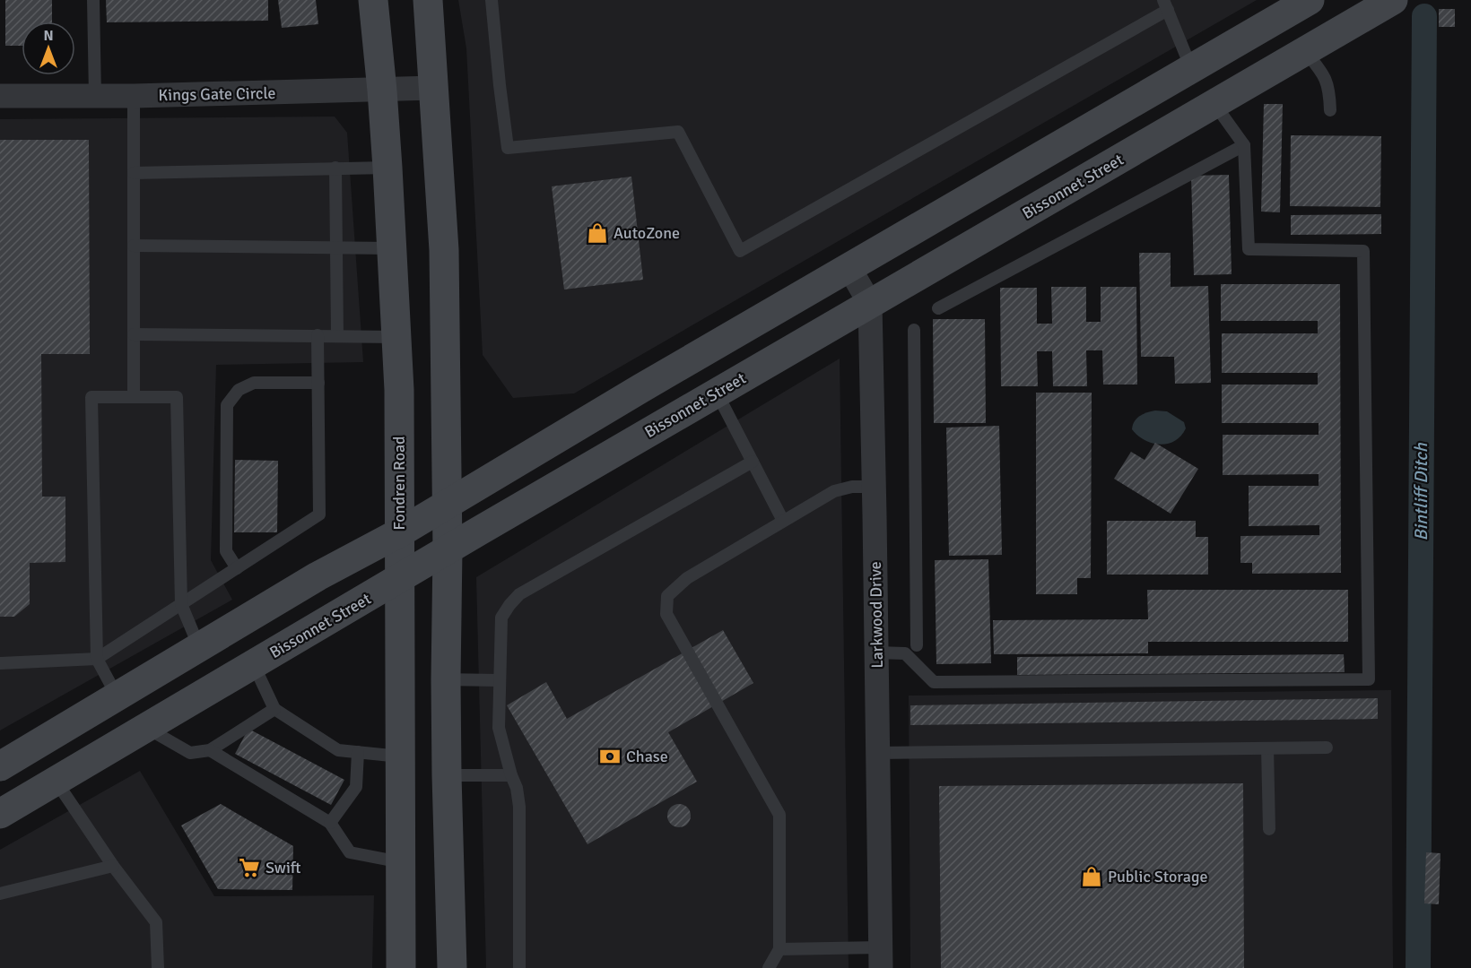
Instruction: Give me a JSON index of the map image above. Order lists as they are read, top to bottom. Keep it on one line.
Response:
{"streets":{"main road":["Bissonnet Street","Fondren Road"],"street":["Kings Gate Circle","Larkwood Drive"]},"crossings":[["Kings Gate Circle","Fondren Road"],["Bissonnet Street","Fondren Road"],["Bissonnet Street","Larkwood Drive"]],"water":["Bintliff Ditch"],"places":{"shop":["AutoZone","Public Storage"],"bank":["Chase"],"supermarket":["Swift"]},"north":"top"}
